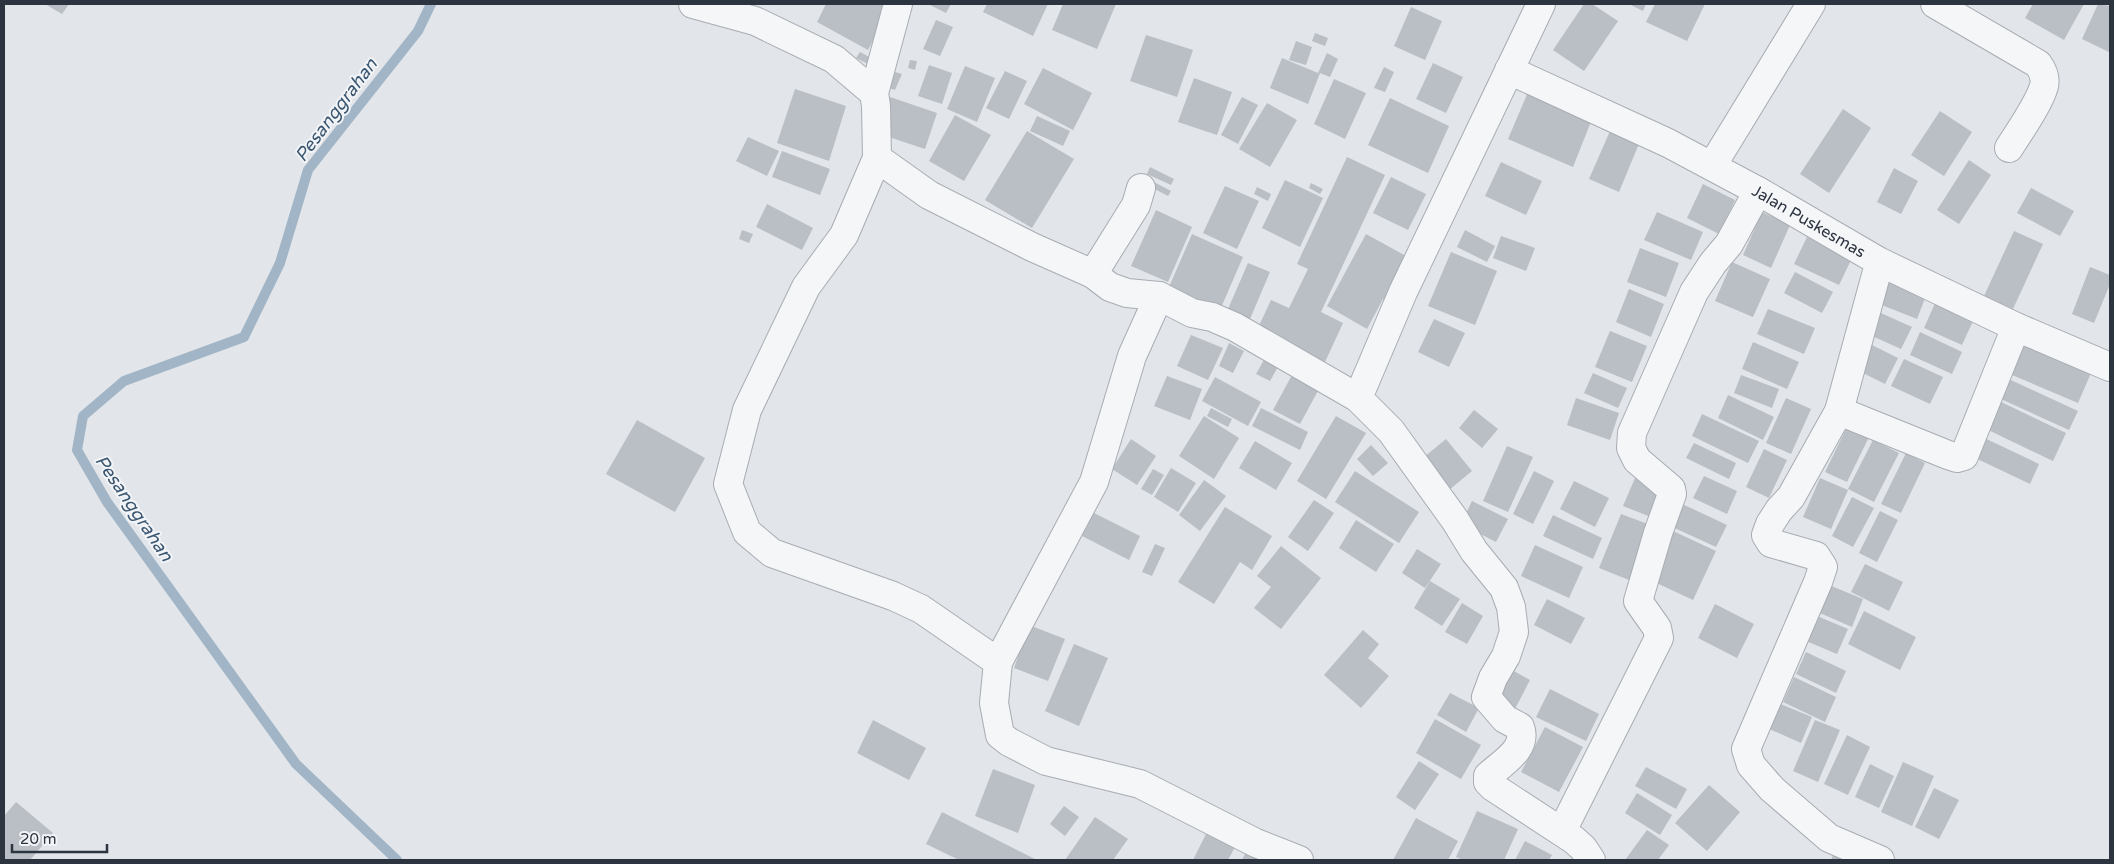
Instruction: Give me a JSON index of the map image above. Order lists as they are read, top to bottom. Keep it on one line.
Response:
{"streets":{"street":["Jalan Puskesmas"]},"water":["Pesanggrahan"],"scale_bar":"20 m"}
